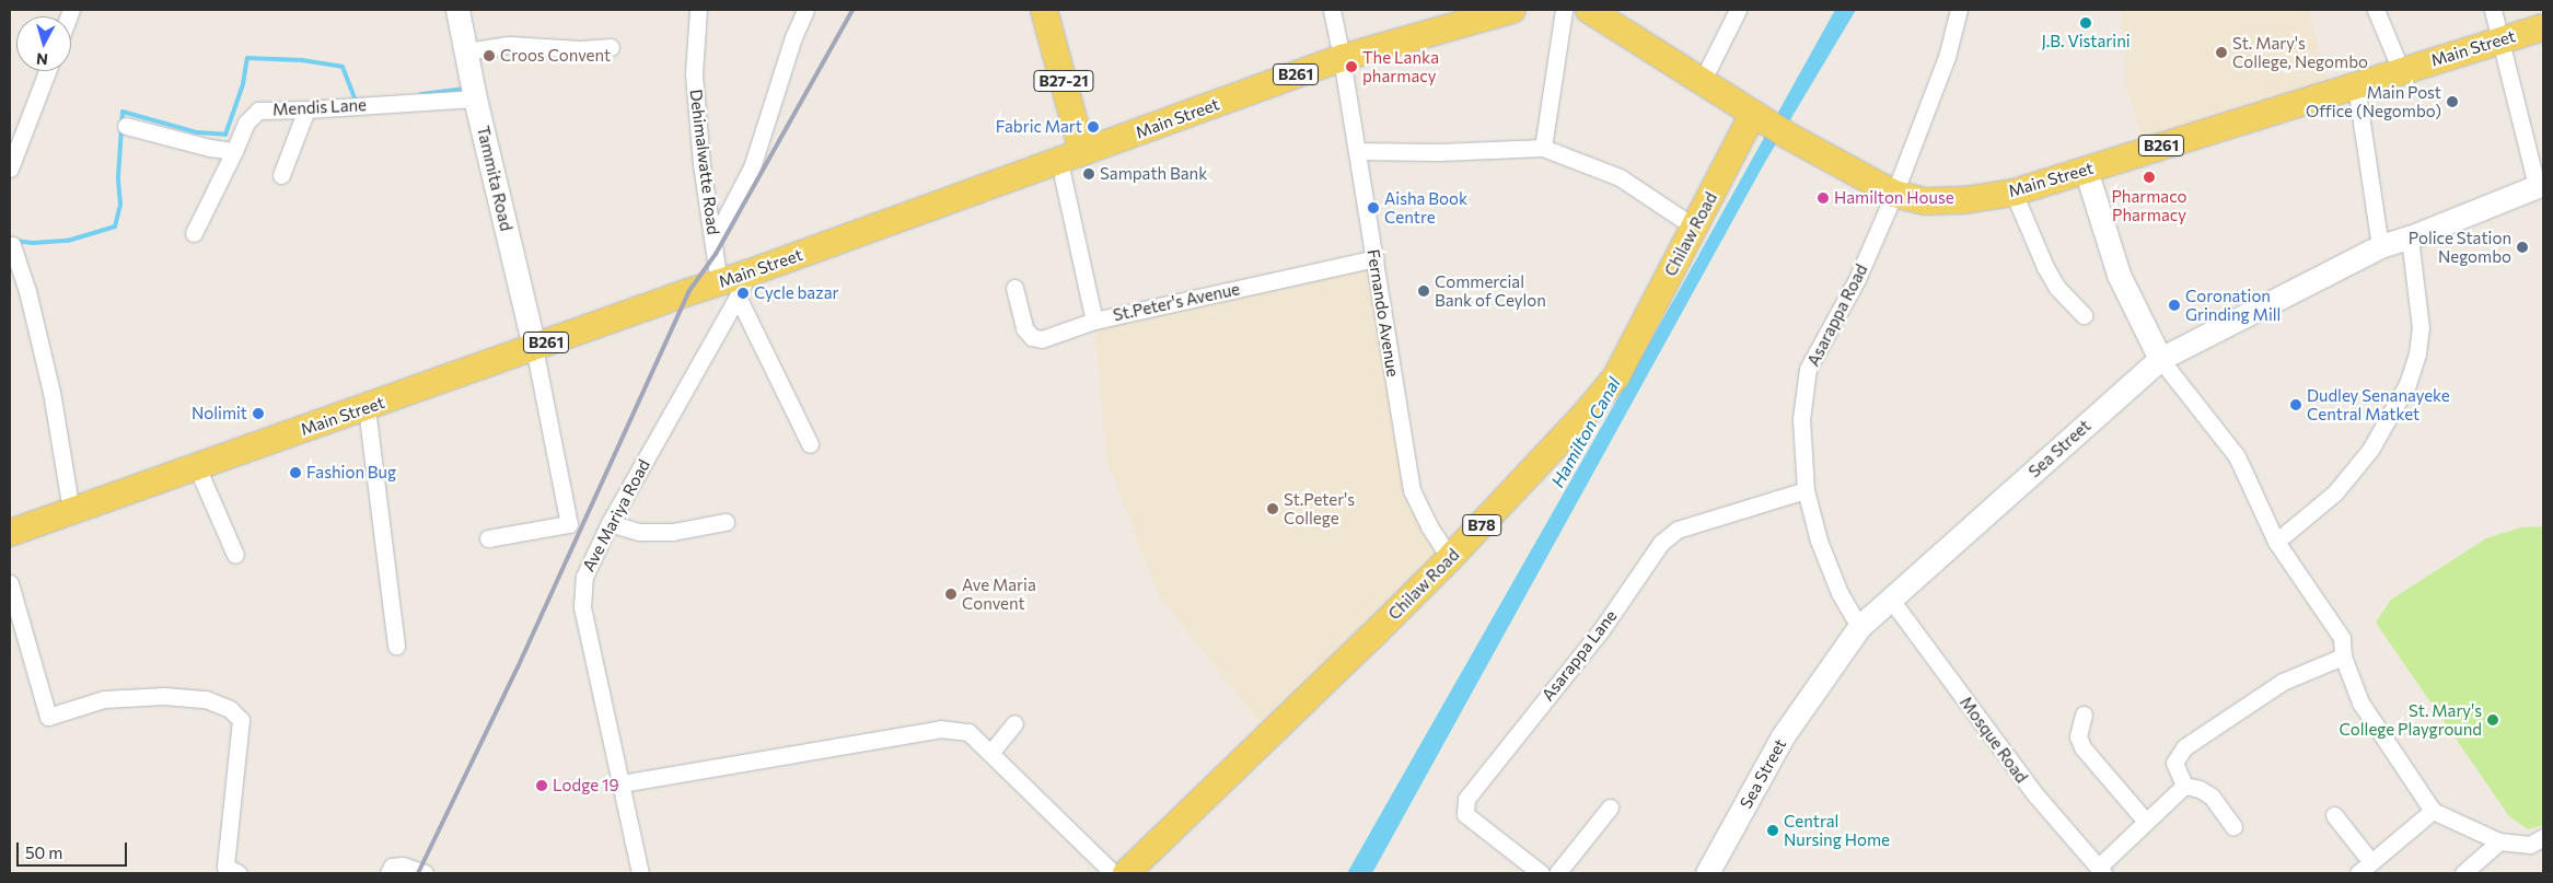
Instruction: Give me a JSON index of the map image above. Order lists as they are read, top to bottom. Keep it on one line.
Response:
{"streets":{"main road":["Main Street","B261","B27-21","Chilaw Road","B78"],"street":["Mendis Lane","Dehimalwatte Road","Tammita Road","St.Peter's Avenue","Fernando Avenue","Asarappa Road","Sea Street","Ave Mariya Road","Asarappa Lane","Mosque Road"]},"crossings":[["Main Street","B27-21"],["Main Street","Dehimalwatte Road"],["Main Street","Tammita Road"],["Main Street","Chilaw Road"],["Main Street","Fernando Avenue"],["Main Street","Asarappa Road"],["Main Street","Ave Mariya Road"],["Mendis Lane","Tammita Road"],["Dehimalwatte Road","Ave Mariya Road"],["Chilaw Road","Fernando Avenue"],["St.Peter's Avenue","Fernando Avenue"],["Asarappa Road","Sea Street"],["Asarappa Road","Asarappa Lane"],["Sea Street","Mosque Road"]],"water":["Hamilton Canal"],"places":["J.B. Vistarini","St. Mary's College, Negombo","Croos Convent","The Lanka pharmacy","Main Post Office (Negombo)","Fabric Mart","Sampath Bank","Pharmaco Pharmacy","Hamilton House","Aisha Book Centre","Police Station Negombo","Commercial Bank of Ceylon","Cycle bazar","Coronation Grinding Mill","Dudley Senanayeke Central Matket","Nolimit","Fashion Bug","St.Peter's College","Ave Maria Convent","St. Mary's College Playground","Lodge 19","Central Nursing Home"],"scale_bar":"50 m","north":"bottom"}
